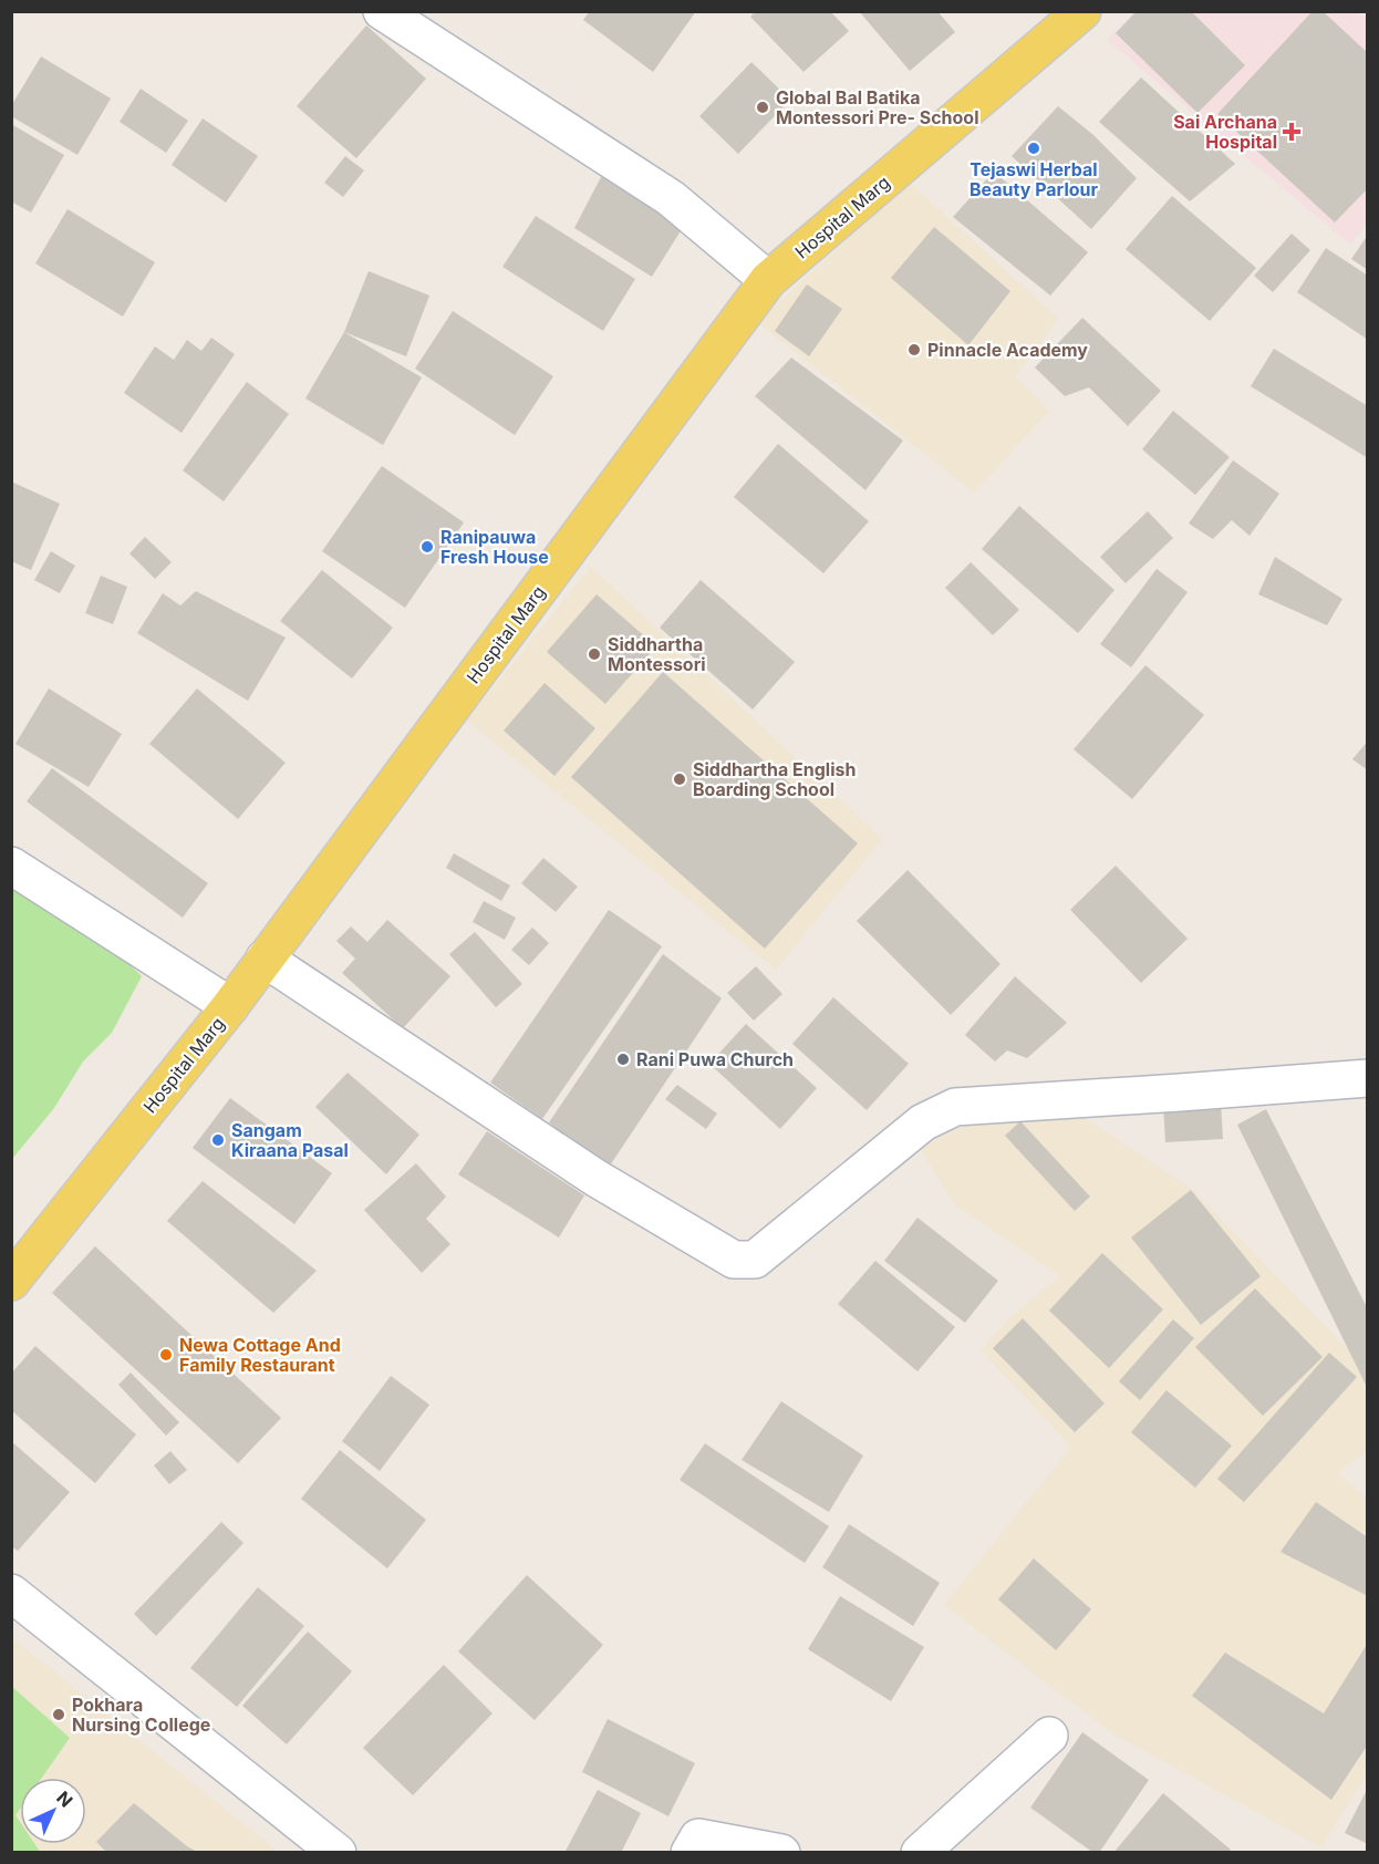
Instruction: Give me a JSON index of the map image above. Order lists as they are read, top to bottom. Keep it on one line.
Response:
{"streets":{"main road":["Hospital Marg"]},"places":{"other":["Global Bal Batika Montessori Pre- School","Tejaswi Herbal Beauty Parlour","Pinnacle Academy","Ranipauwa Fresh House","Siddhartha Montessori","Siddhartha English Boarding School","Rani Puwa Church","Sangam Kiraana Pasal","Newa Cottage And Family Restaurant","Pokhara Nursing College"],"health":["Sai Archana Hospital"]},"north":"top right"}
